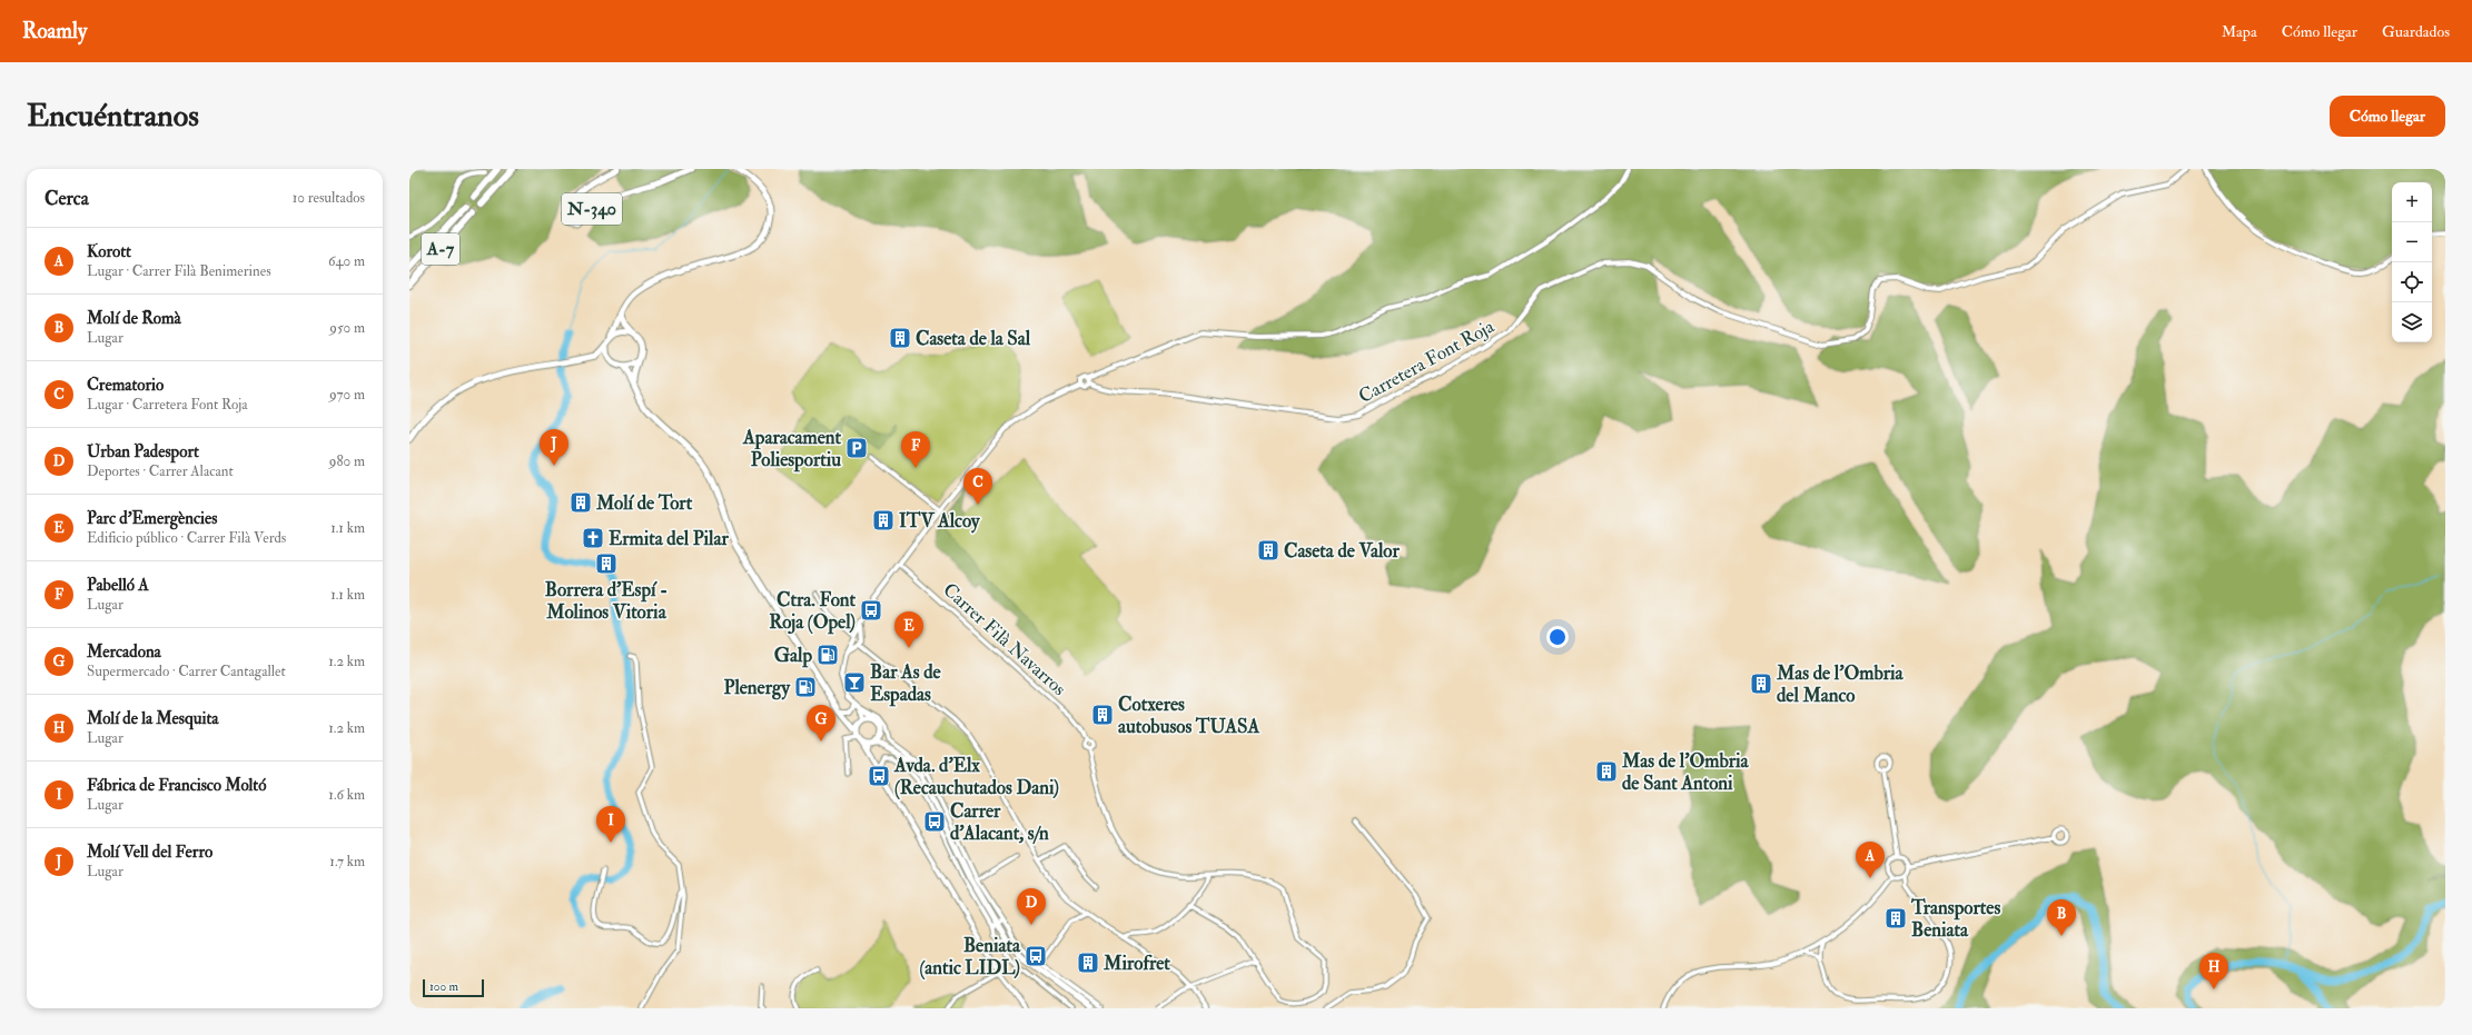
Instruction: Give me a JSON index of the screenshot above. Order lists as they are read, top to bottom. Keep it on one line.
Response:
{"streets":{"highway":["A-7"],"main road":["N-340"],"street":["Carretera Font Roja","Carrer Filà Navarros"]},"crossings":[["Carretera Font Roja","Carrer Filà Navarros"]],"places":{"building":["Caseta de la Sal","Molí de Tort","ITV Alcoy","Caseta de Valor","Borrera d'Espí - Molinos Vitoria","Mas de l'Ombria del Manco","Cotxeres autobusos TUASA","Mas de l'Ombria de Sant Antoni","Transportes Beniata","Mirofret"],"parking":["Aparacament Poliesportiu"],"church":["Ermita del Pilar"],"bus stop":["Ctra. Font Roja (Opel)","Avda. d'Elx (Recauchutados Dani)","Carrer d'Alacant, s/n","Beniata (antic LIDL)"],"fuel station":["Galp","Plenergy"],"bar":["Bar As de Espadas"]},"scale_bar":"100 m","page":{"header":"Roamly","nav":["Mapa","Cómo llegar","Guardados"],"buttons":"Cómo llegar","title":"Encuéntranos","heading":["Cerca","10 resultados"],"map_buttons":["+","−"],"list":[{"mark":"A","name":"Korott","note":"Lugar · Carrer Filà Benimerines","value":"640 m"},{"mark":"B","name":"Molí de Romà","note":"Lugar","value":"950 m"},{"mark":"C","name":"Crematorio","note":"Lugar · Carretera Font Roja","value":"970 m"},{"mark":"D","name":"Urban Padesport","note":"Deportes · Carrer Alacant","value":"980 m"},{"mark":"E","name":"Parc d'Emergències","note":"Edificio público · Carrer Filà Verds","value":"1.1 km"},{"mark":"F","name":"Pabelló A","note":"Lugar","value":"1.1 km"},{"mark":"G","name":"Mercadona","note":"Supermercado · Carrer Cantagallet","value":"1.2 km"},{"mark":"H","name":"Molí de la Mesquita","note":"Lugar","value":"1.2 km"},{"mark":"I","name":"Fábrica de Francisco Moltó","note":"Lugar","value":"1.6 km"},{"mark":"J","name":"Molí Vell del Ferro","note":"Lugar","value":"1.7 km"}],"pins":["J","F","C","E","G","I","A","D","B","H"],"scale":"100 m"}}
